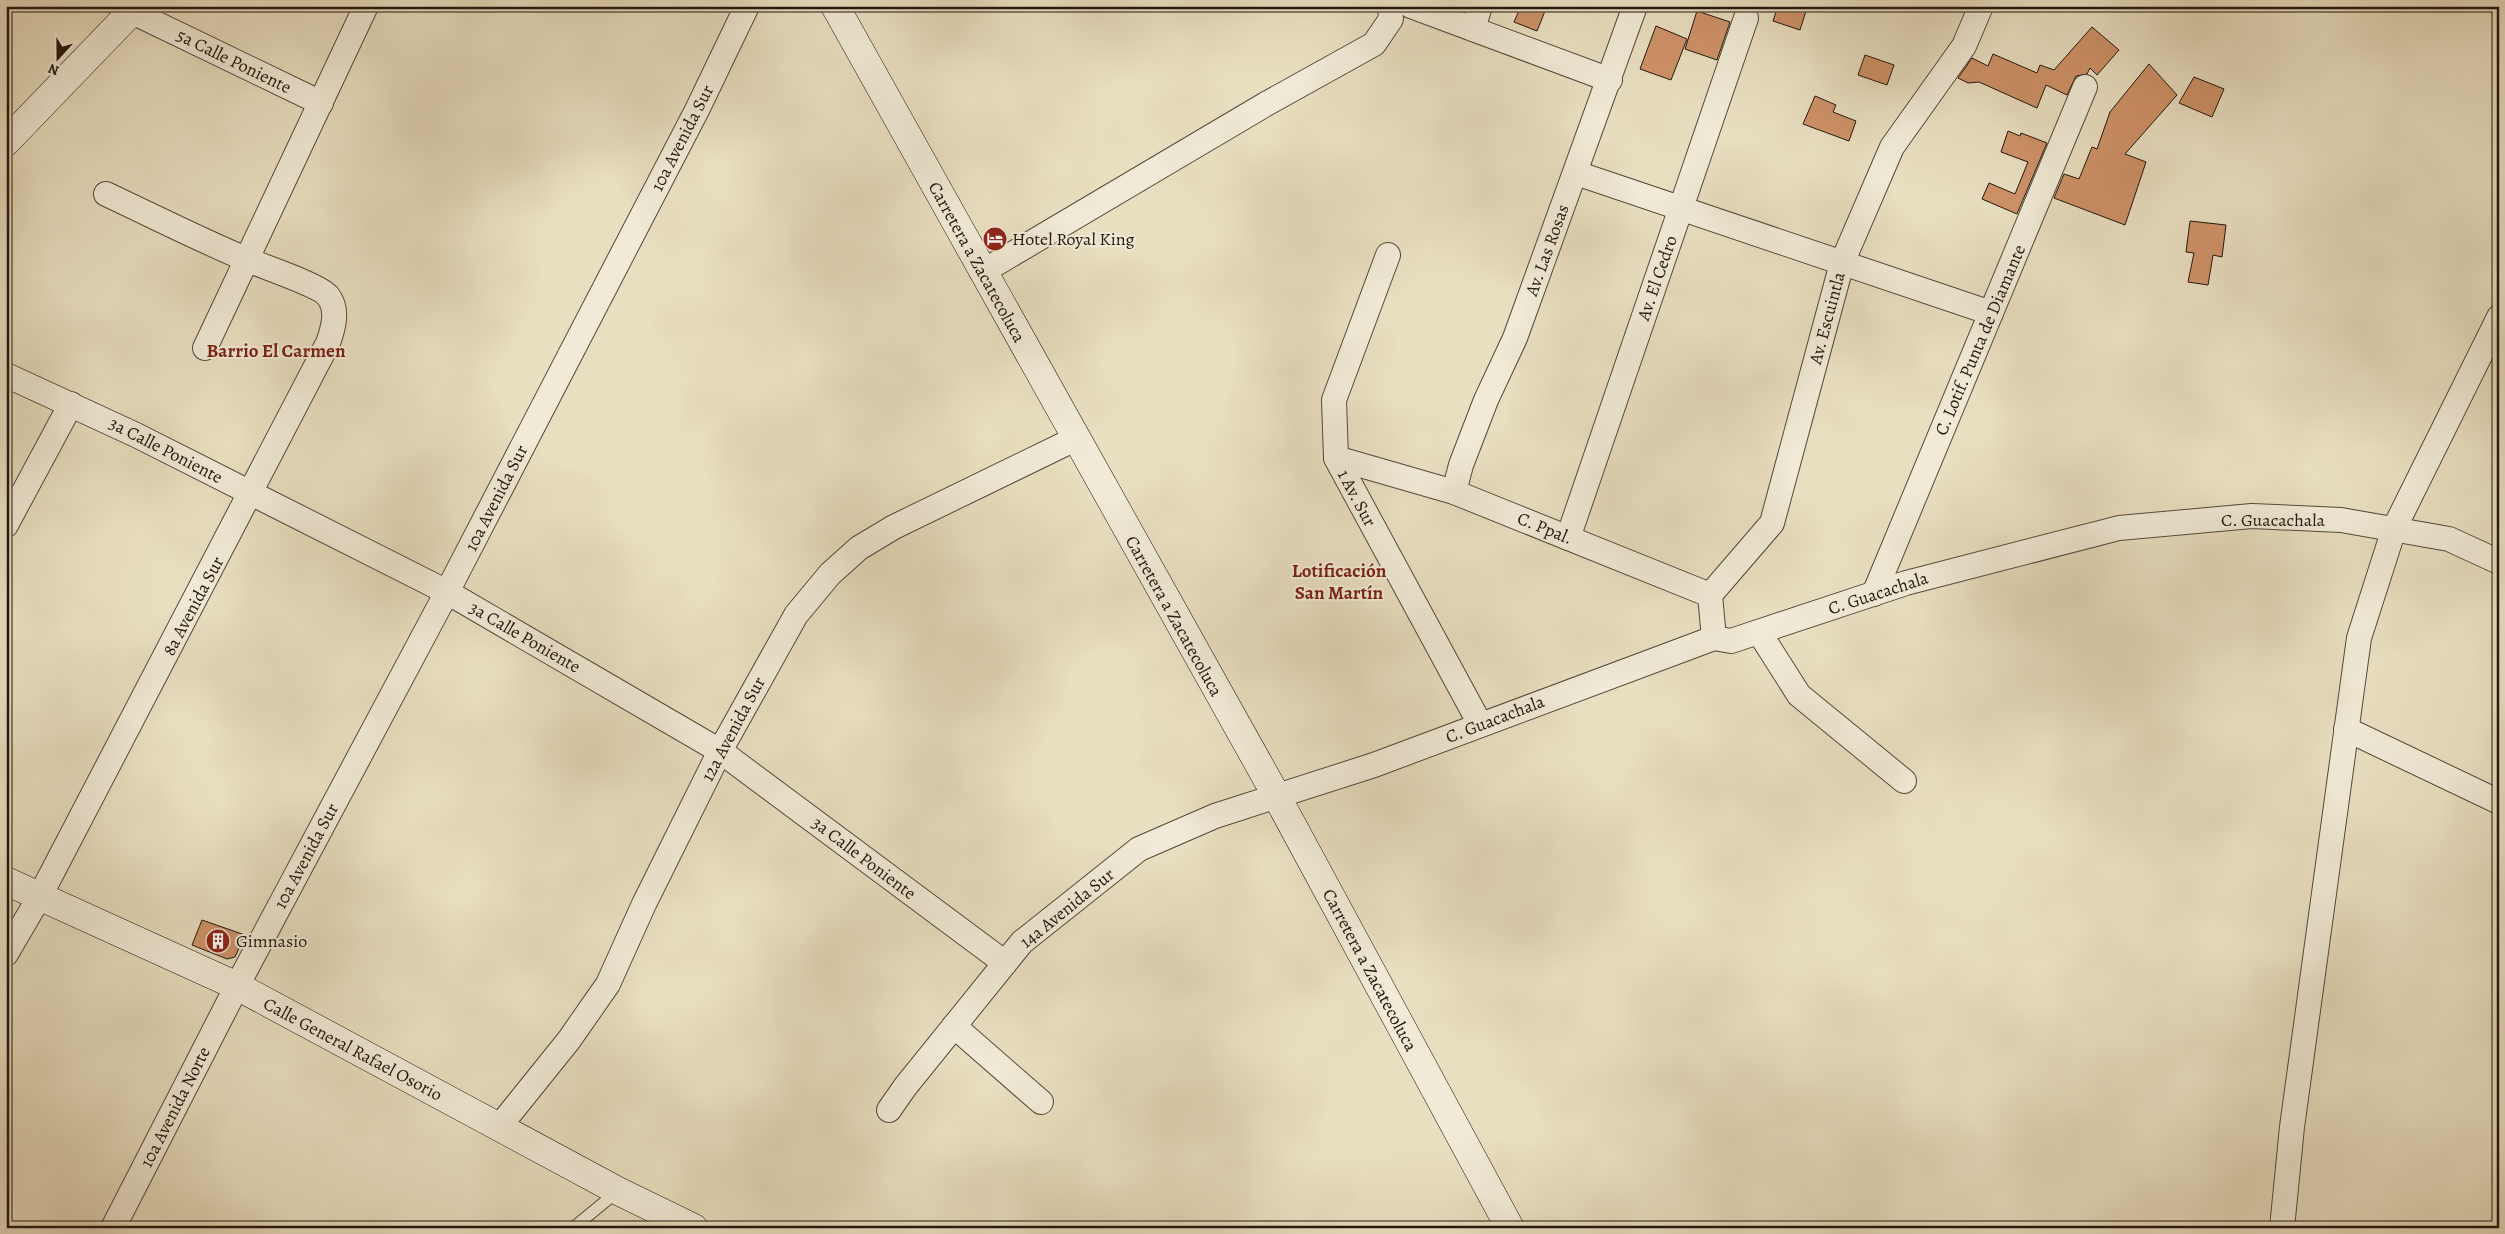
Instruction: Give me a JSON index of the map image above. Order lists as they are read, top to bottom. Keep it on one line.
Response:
{"streets":{"main road":["Carretera a Zacatecoluca","Calle General Rafael Osorio"],"street":["5a Calle Poniente","10a Avenida Sur","Av. Las Rosas","Av. El Cedro","Av. Escuintla","C. Lotif. Punta de Diamante","3a Calle Poniente","1 Av. Sur","C. Guacachala","C. Ppal.","8a Avenida Sur","12a Avenida Sur","14a Avenida Sur","10a Avenida Norte"]},"crossings":[["10a Avenida Sur","3a Calle Poniente"],["10a Avenida Sur","Calle General Rafael Osorio"],["10a Avenida Sur","10a Avenida Norte"],["Av. Las Rosas","C. Ppal."],["Carretera a Zacatecoluca","C. Guacachala"],["Carretera a Zacatecoluca","12a Avenida Sur"],["Carretera a Zacatecoluca","14a Avenida Sur"],["Av. El Cedro","C. Ppal."],["Av. Escuintla","C. Ppal."],["C. Lotif. Punta de Diamante","C. Guacachala"],["3a Calle Poniente","8a Avenida Sur"],["3a Calle Poniente","12a Avenida Sur"],["3a Calle Poniente","14a Avenida Sur"],["1 Av. Sur","C. Guacachala"],["1 Av. Sur","C. Ppal."],["C. Guacachala","14a Avenida Sur"],["8a Avenida Sur","Calle General Rafael Osorio"],["12a Avenida Sur","Calle General Rafael Osorio"],["Calle General Rafael Osorio","10a Avenida Norte"]],"districts":["Barrio El Carmen","Lotificación San Martín"],"places":{"hotel":["Hotel Royal King"],"building":["Gimnasio"]},"north":"bottom"}
